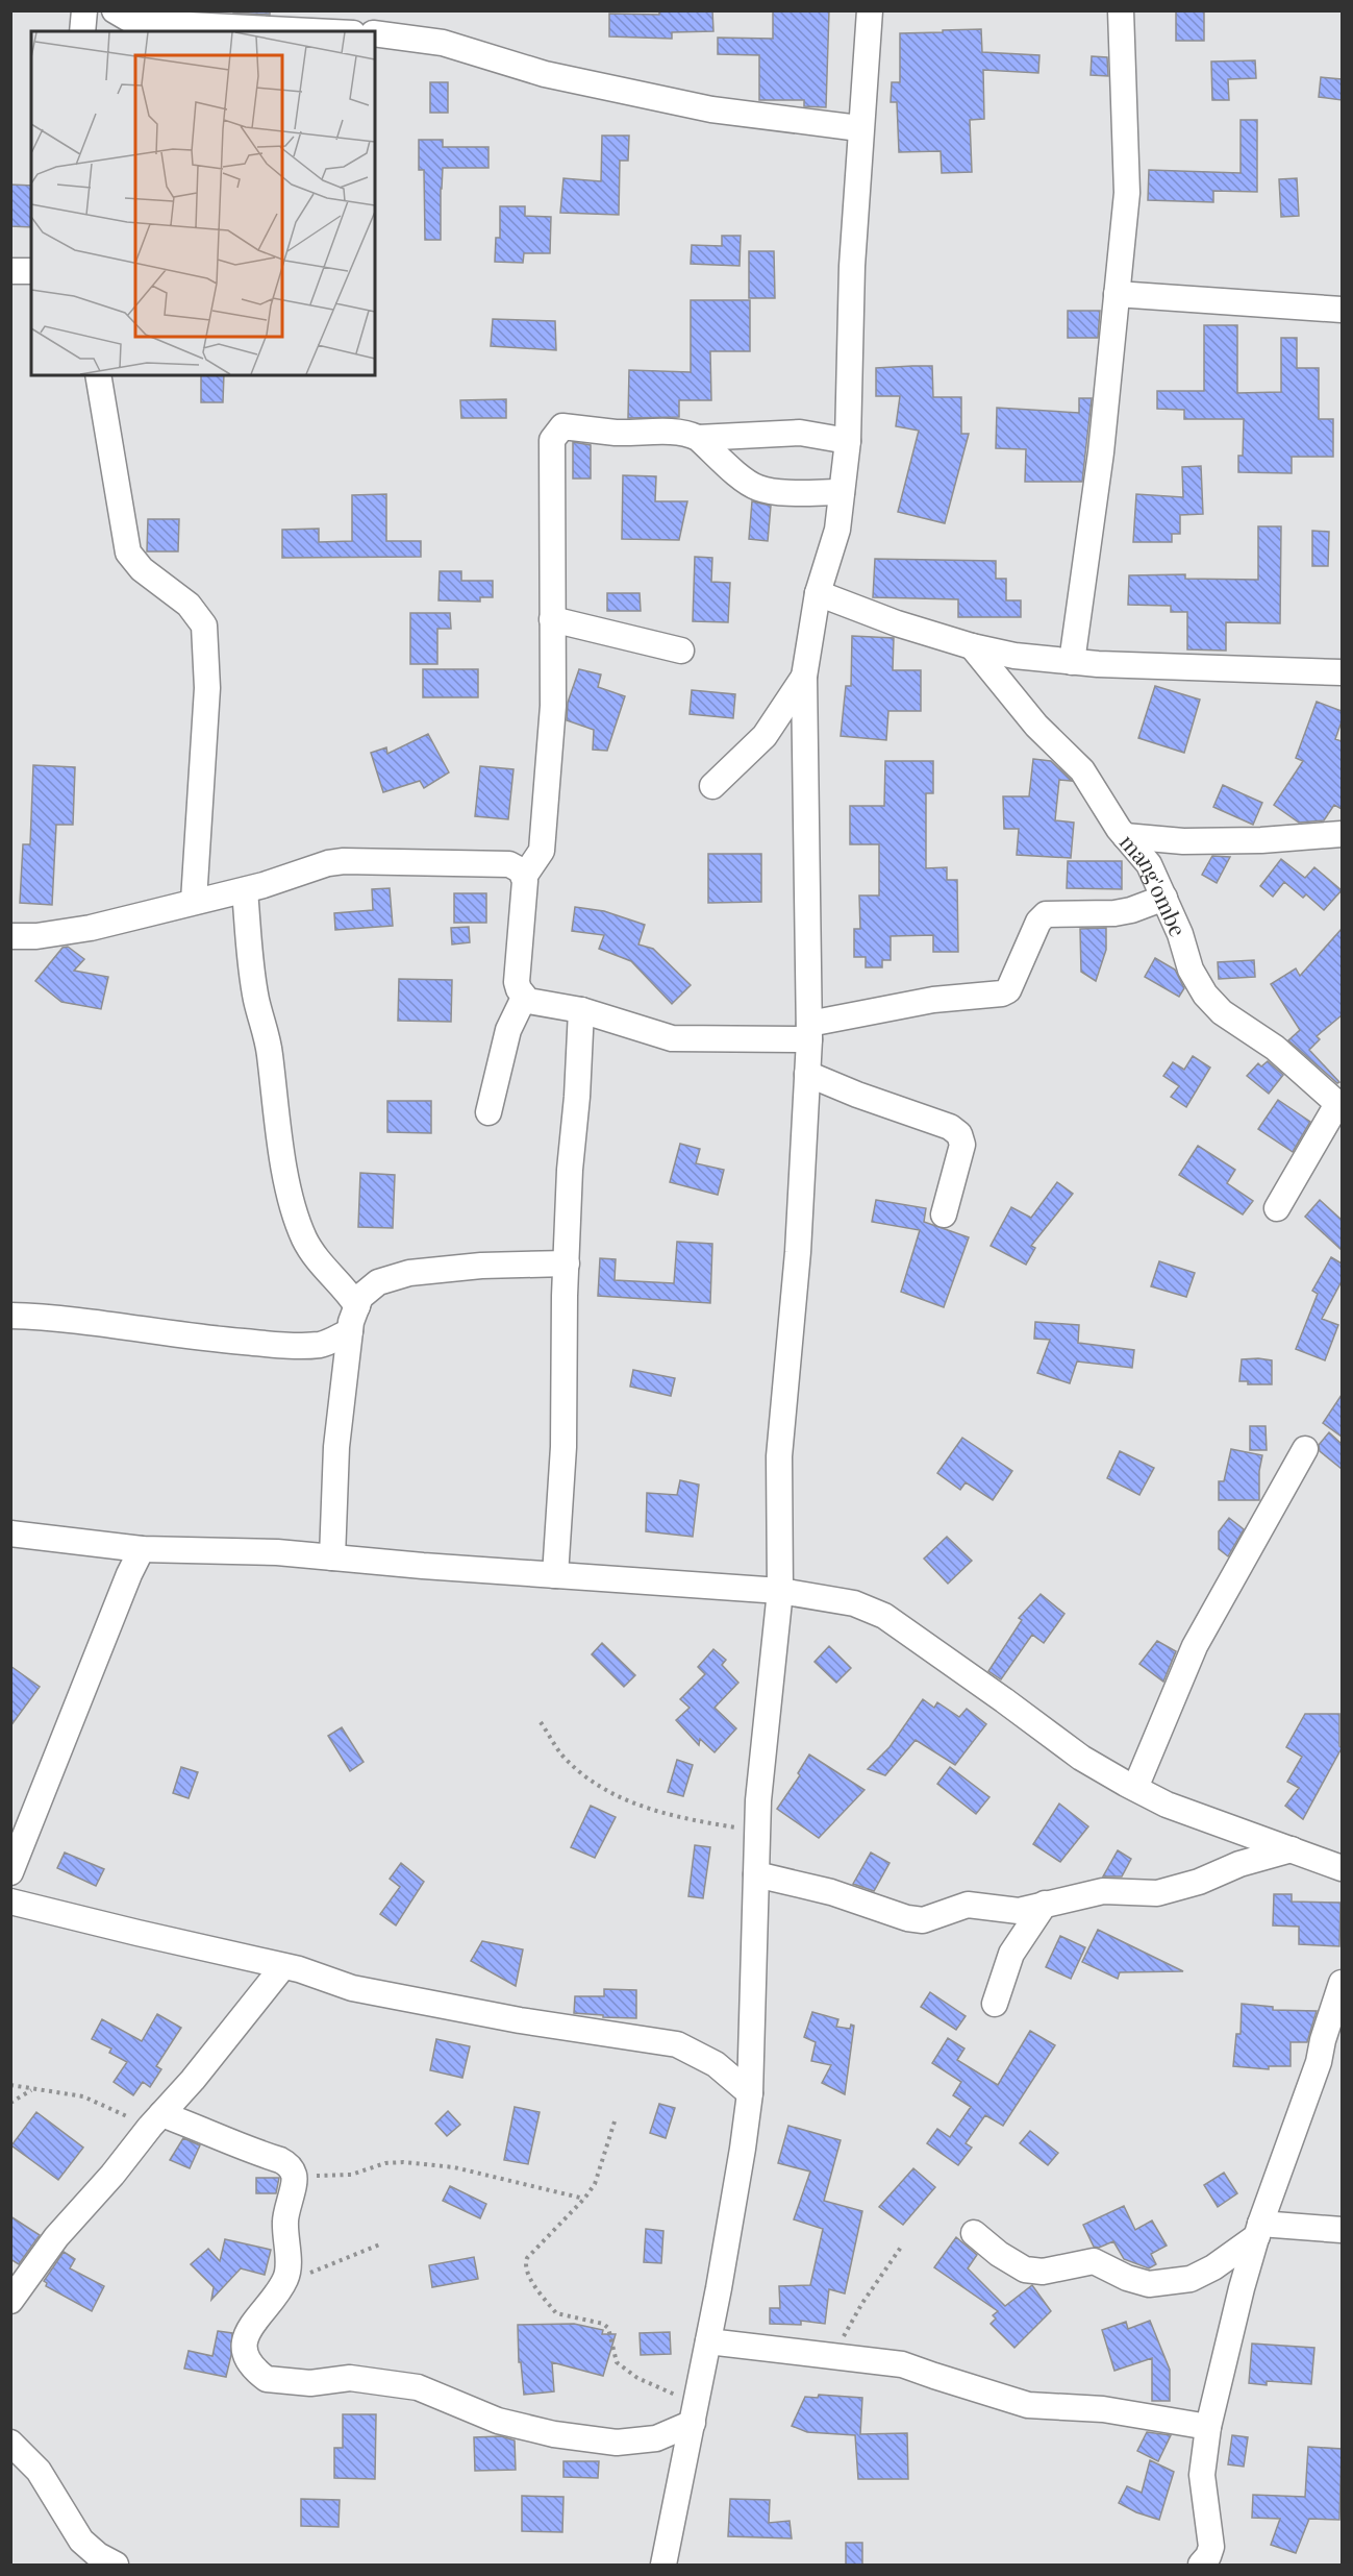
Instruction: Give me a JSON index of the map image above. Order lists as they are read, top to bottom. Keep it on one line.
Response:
{"streets":{"street":["mang'ombe"]}}
